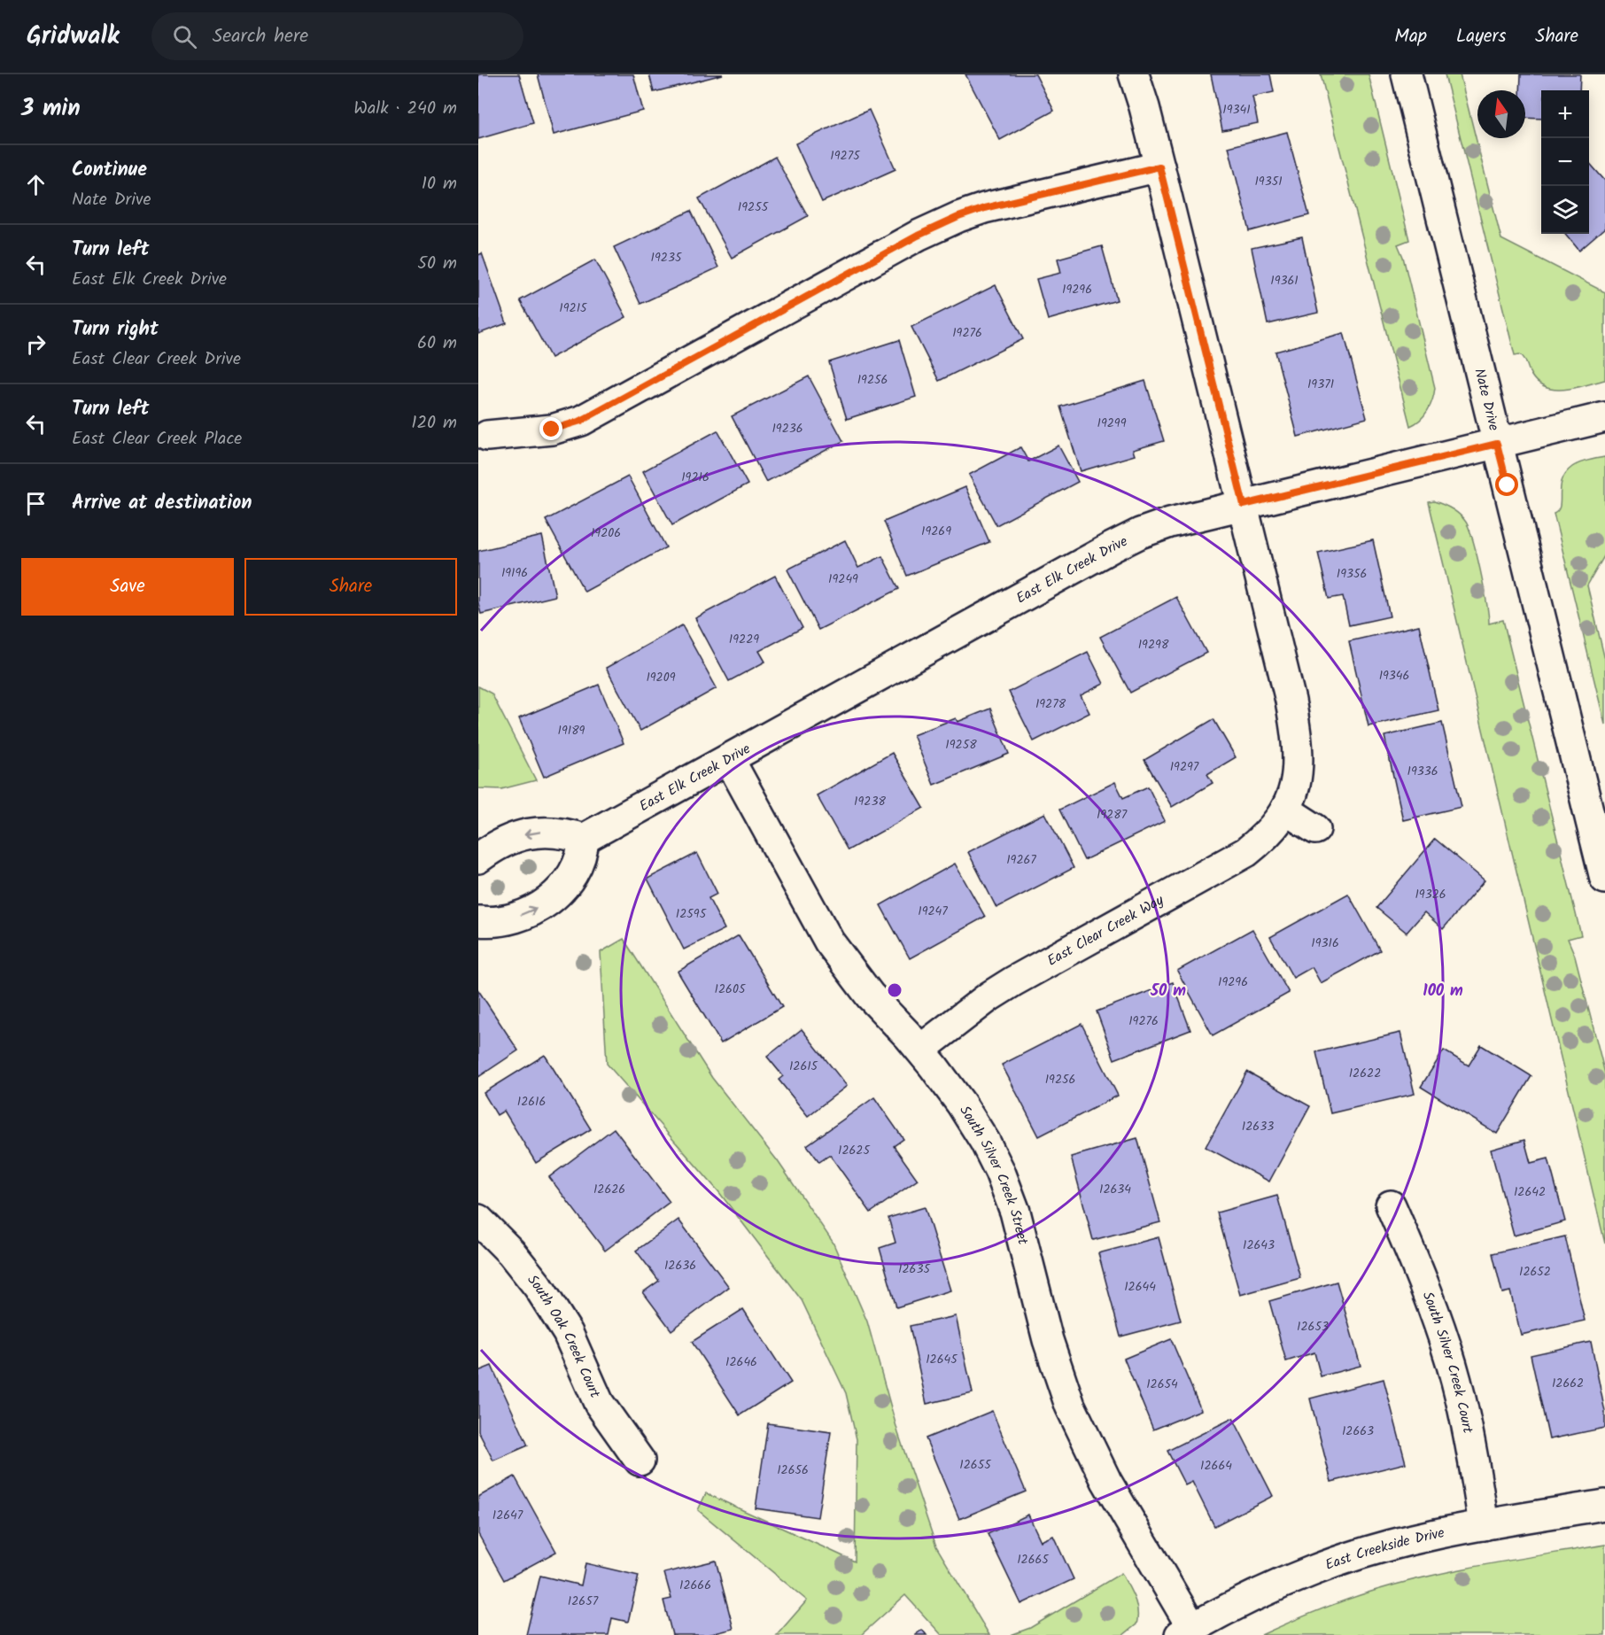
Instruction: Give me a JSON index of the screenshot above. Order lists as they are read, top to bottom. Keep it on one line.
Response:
{"streets":{"street":["Nate Drive","East Elk Creek Drive","East Clear Creek Way","South Silver Creek Street","South Oak Creek Court","South Silver Creek Court","East Creekside Drive"]},"crossings":[["Nate Drive","East Elk Creek Drive"],["East Elk Creek Drive","East Clear Creek Way"],["East Elk Creek Drive","South Silver Creek Street"],["East Clear Creek Way","South Silver Creek Street"],["South Silver Creek Street","East Creekside Drive"],["South Silver Creek Court","East Creekside Drive"]],"house_numbers":["19341","19275","19351","19255","19235","19361","19296","19215","19276","19256","19371","19299","19236","19216","19269","19206","19196","19356","19249","19229","19298","19346","19209","19278","19189","19258","19297","19336","19238","19287","19267","19326","19247","12595","19316","19296","12605","19276","12615","12622","19256","12616","12633","12625","12626","12634","12642","12643","12636","12635","12652","12644","12653","12645","12646","12662","12654","12663","12655","12664","12656","12647","12665","12666","12657"],"north":"top","page":{"header":"Gridwalk","search":"Search here","nav":["Map","Layers","Share"],"heading":["3 min","Walk · 240 m"],"map_buttons":["+","−"],"list":[["Continue","Nate Drive","10 m"],["Turn left","East Elk Creek Drive","50 m"],["Turn right","East Clear Creek Drive","60 m"],["Turn left","East Clear Creek Place","120 m"],"Arrive at destination"],"buttons":["Save","Share"]},"rings":["50 m","100 m"]}
